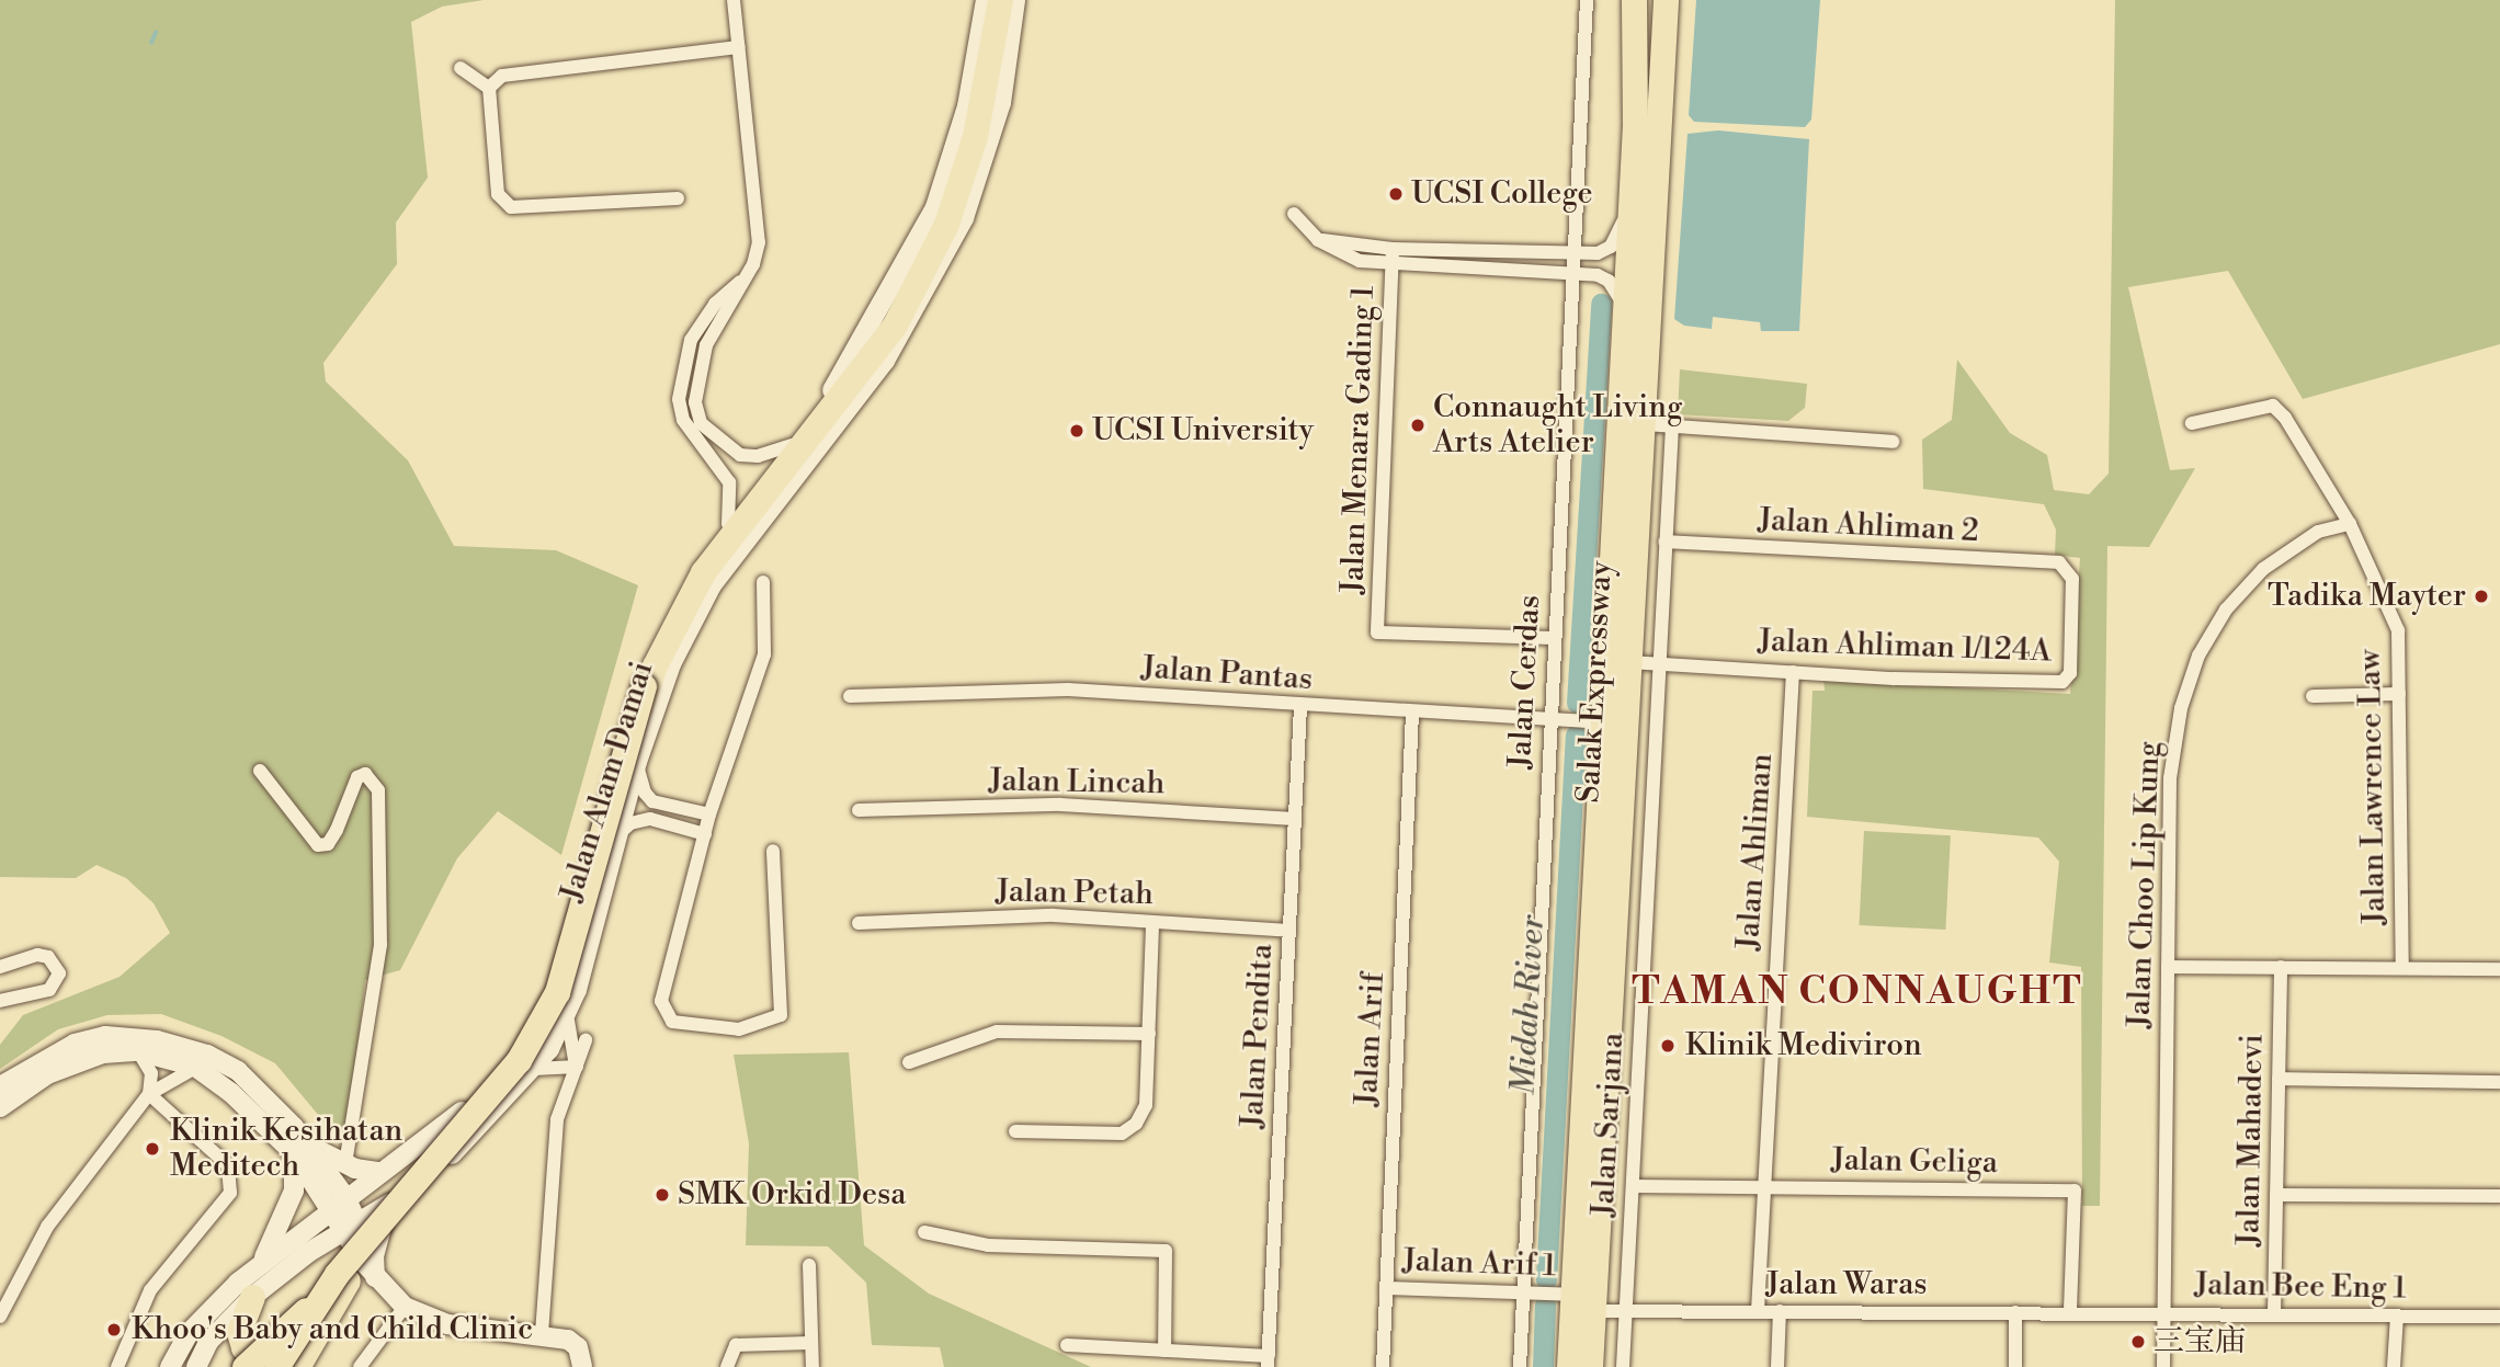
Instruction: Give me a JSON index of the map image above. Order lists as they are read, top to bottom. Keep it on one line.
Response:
{"streets":{"highway":["Salak Expressway"],"main road":["Jalan Alam Damai"],"street":["Jalan Menara Gading 1","Jalan Ahliman 2","Jalan Ahliman 1/124A","Jalan Pantas","Jalan Cerdas","Jalan Lincah","Jalan Lawrence Law","Jalan Ahliman","Jalan Choo Lip Kung","Jalan Petah","Jalan Pendita","Jalan Arif","Jalan Sarjana","Jalan Mahadevi","Jalan Geliga","Jalan Arif 1","Jalan Waras","Jalan Bee Eng 1"]},"crossings":[["Jalan Menara Gading 1","Jalan Cerdas"],["Jalan Ahliman 2","Jalan Ahliman 1/124A"],["Jalan Ahliman 2","Jalan Sarjana"],["Jalan Ahliman 1/124A","Salak Expressway"],["Jalan Ahliman 1/124A","Jalan Ahliman"],["Jalan Ahliman 1/124A","Jalan Sarjana"],["Jalan Pantas","Jalan Cerdas"],["Jalan Pantas","Salak Expressway"],["Jalan Pantas","Jalan Pendita"],["Jalan Pantas","Jalan Arif"],["Jalan Cerdas","Jalan Arif 1"],["Salak Expressway","Jalan Arif 1"],["Salak Expressway","Jalan Waras"],["Jalan Lincah","Jalan Pendita"],["Jalan Lawrence Law","Jalan Choo Lip Kung"],["Jalan Ahliman","Jalan Geliga"],["Jalan Ahliman","Jalan Waras"],["Jalan Choo Lip Kung","Jalan Bee Eng 1"],["Jalan Petah","Jalan Pendita"],["Jalan Arif","Jalan Arif 1"],["Jalan Sarjana","Jalan Geliga"],["Jalan Sarjana","Jalan Waras"],["Jalan Mahadevi","Jalan Bee Eng 1"],["Jalan Geliga","Jalan Waras"],["Jalan Waras","Jalan Bee Eng 1"]],"districts":["TAMAN CONNAUGHT"],"water":["Midah River"],"places":["UCSI College","Connaught Living Arts Atelier","UCSI University","Tadika Mayter","Klinik Mediviron","Klinik Kesihatan Meditech","SMK Orkid Desa","Khoo's Baby and Child Clinic","三宝庙"]}
